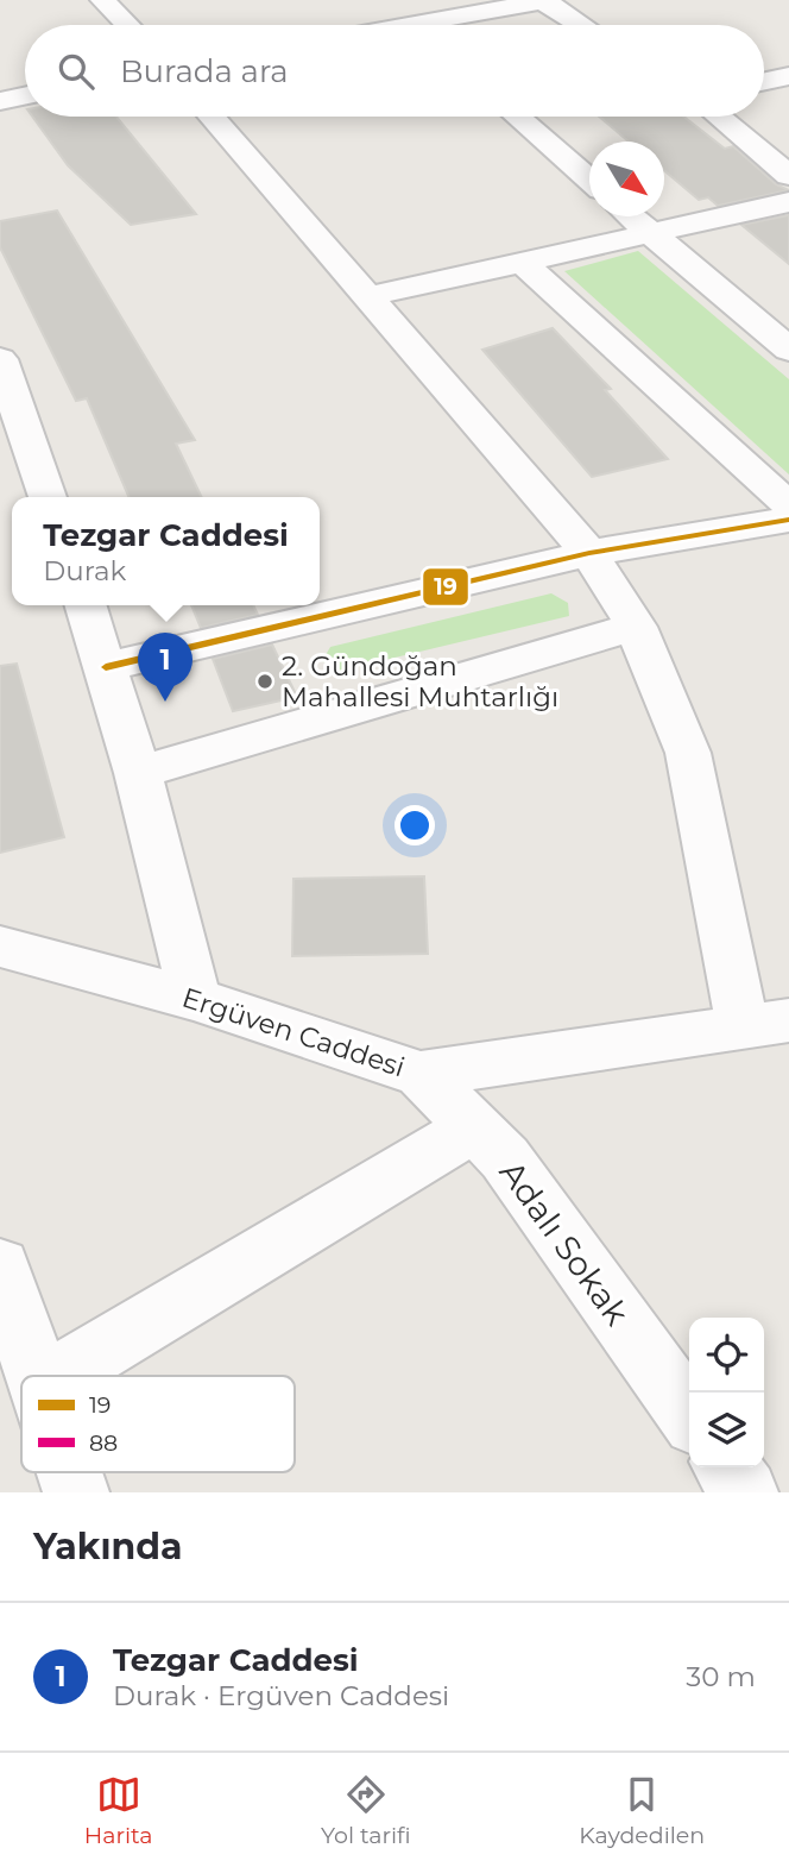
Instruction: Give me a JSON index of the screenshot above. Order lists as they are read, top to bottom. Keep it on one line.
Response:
{"streets":{"street":["Ergüven Caddesi","Adalı Sokak"]},"crossings":[["Ergüven Caddesi","Adalı Sokak"]],"places":["2. Gündoğan Mahallesi Muhtarlığı"],"lines":["transit line 19"],"legend":["19","88"],"north":"bottom right","page":{"search":"Burada ara","popup":["Tezgar Caddesi","Durak"],"pins":"1","heading":"Yakında","list":[{"mark":"1","name":"Tezgar Caddesi","note":"Durak · Ergüven Caddesi","value":"30 m"}],"nav":["Harita","Yol tarifi","Kaydedilen"]}}
